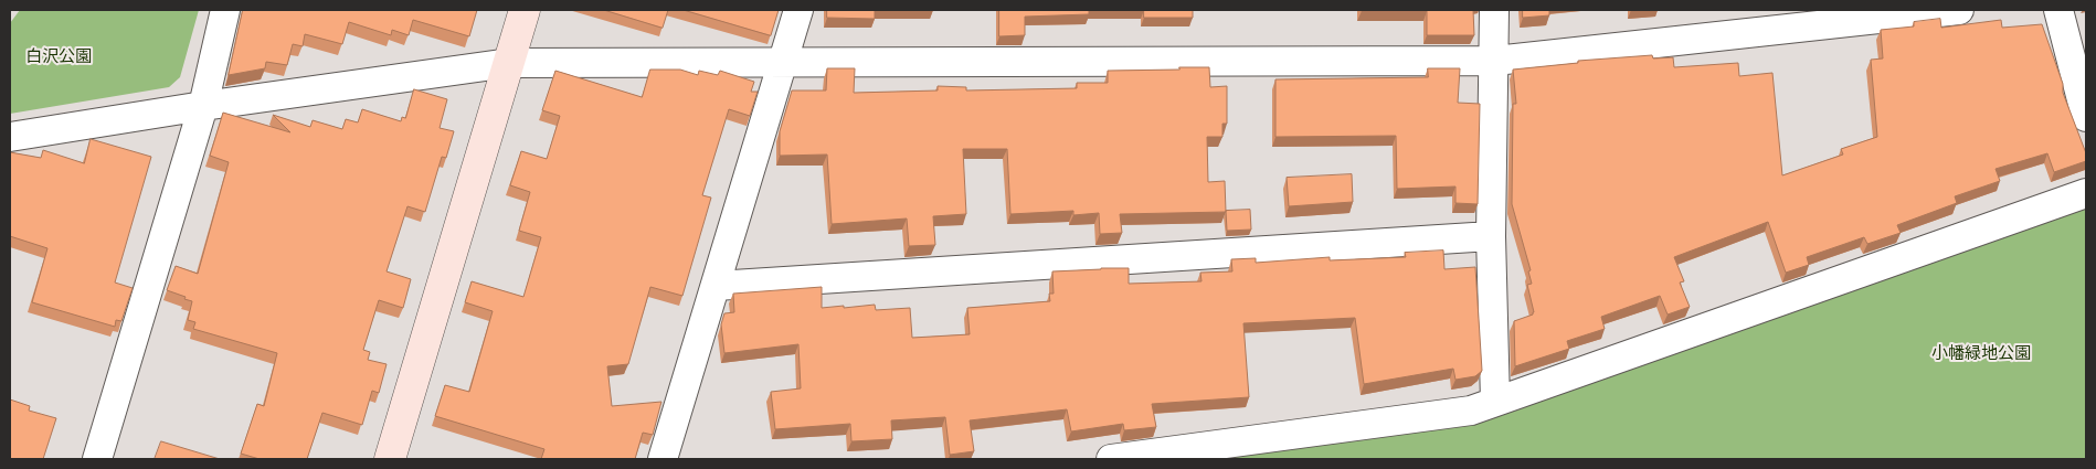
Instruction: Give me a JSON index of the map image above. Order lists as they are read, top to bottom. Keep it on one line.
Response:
{"parks":["白沢公園","小幡緑地公園"]}
